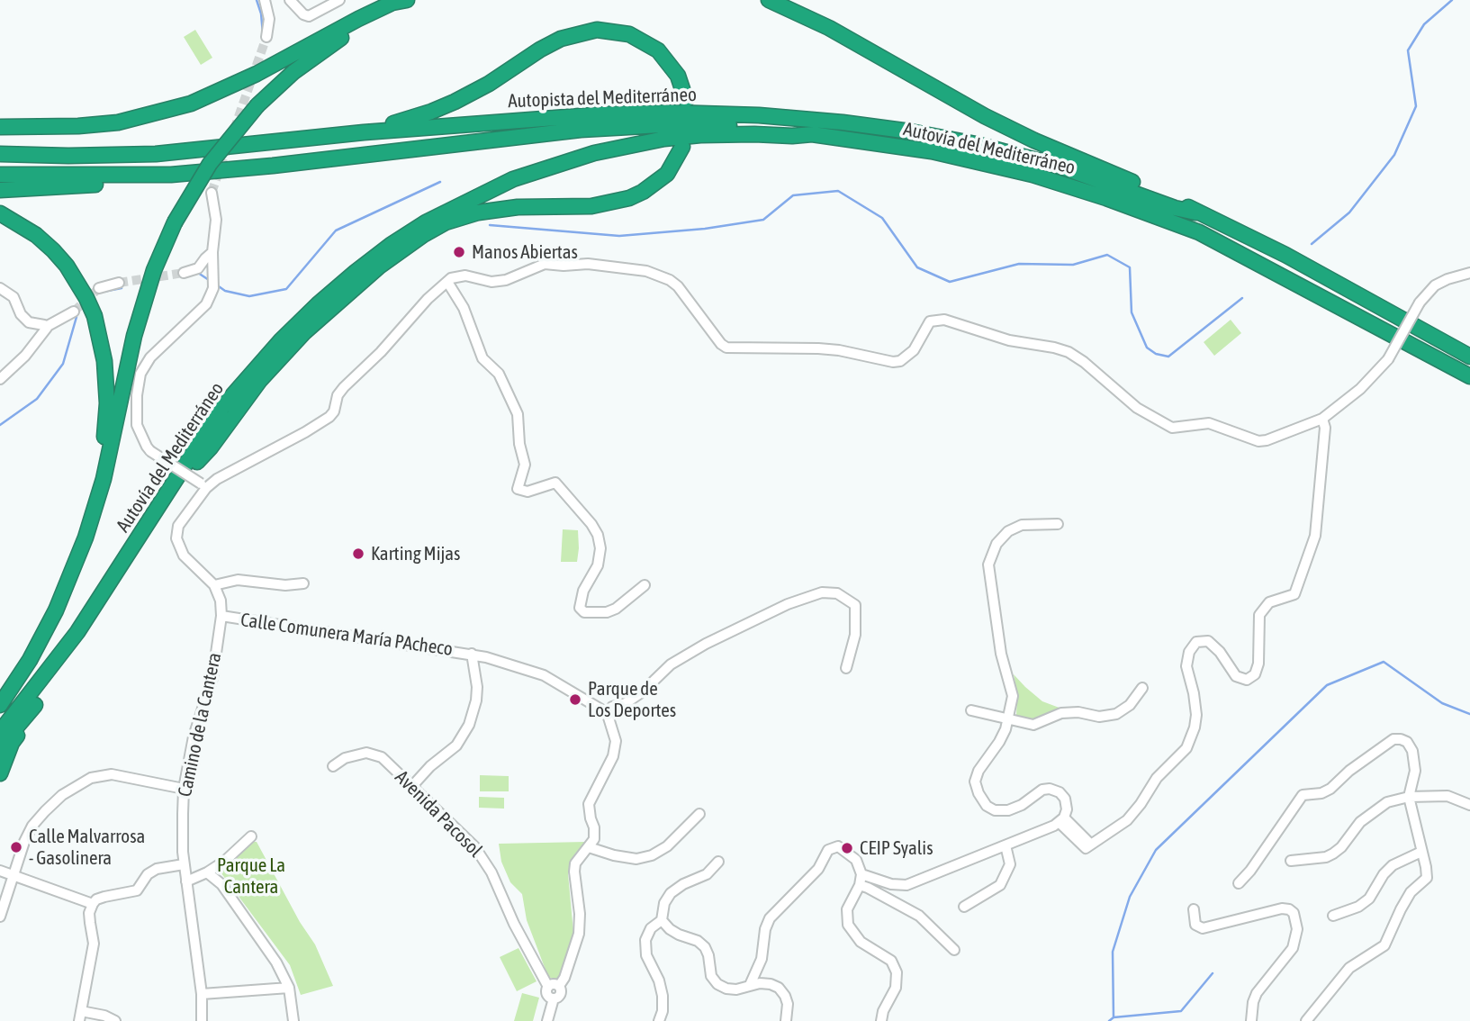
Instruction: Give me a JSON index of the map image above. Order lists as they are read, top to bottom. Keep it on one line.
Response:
{"streets":{"highway":["Autopista del Mediterráneo","Autovía del Mediterráneo"],"street":["Calle Comunera María PAcheco","Camino de la Cantera","Avenida Pacosol"]},"crossings":[["Autopista del Mediterráneo","Autovía del Mediterráneo"],["Calle Comunera María PAcheco","Camino de la Cantera"]],"parks":["Parque La Cantera"],"places":["Manos Abiertas","Karting Mijas","Parque de Los Deportes","Calle Malvarrosa - Gasolinera","CEIP Syalis"]}
